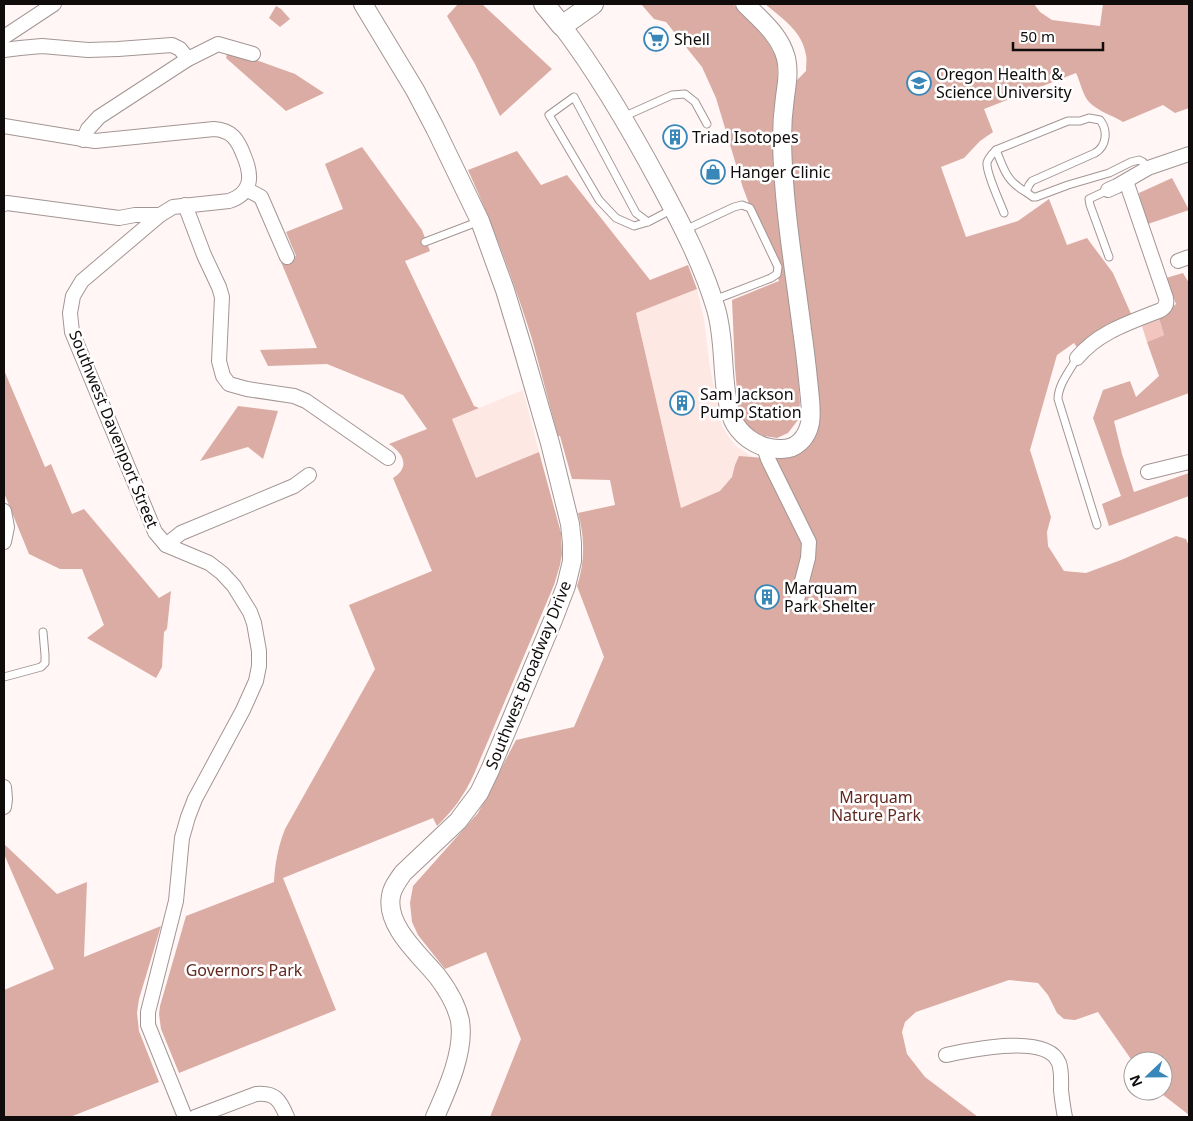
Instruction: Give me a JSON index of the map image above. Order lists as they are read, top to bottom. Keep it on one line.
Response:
{"streets":{"street":["Southwest Davenport Street","Southwest Broadway Drive"]},"parks":["Marquam Nature Park","Governors Park"],"places":{"supermarket":["Shell"],"school or university":["Oregon Health & Science University"],"building":["Triad Isotopes","Sam Jackson Pump Station","Marquam Park Shelter"],"shop":["Hanger Clinic"]},"scale_bar":"50 m","north":"left"}
